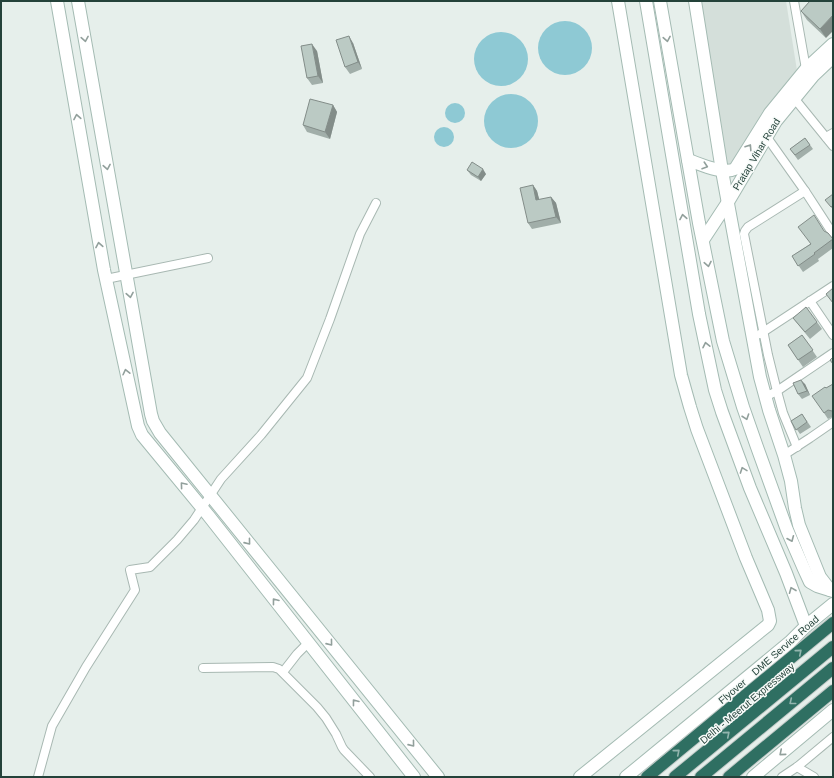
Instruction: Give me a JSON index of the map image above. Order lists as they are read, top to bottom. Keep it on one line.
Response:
{"streets":{"highway":["Flyover","Delhi - Meerut Expressway"],"street":["Pratap Vihar Road","DME Service Road"]}}
